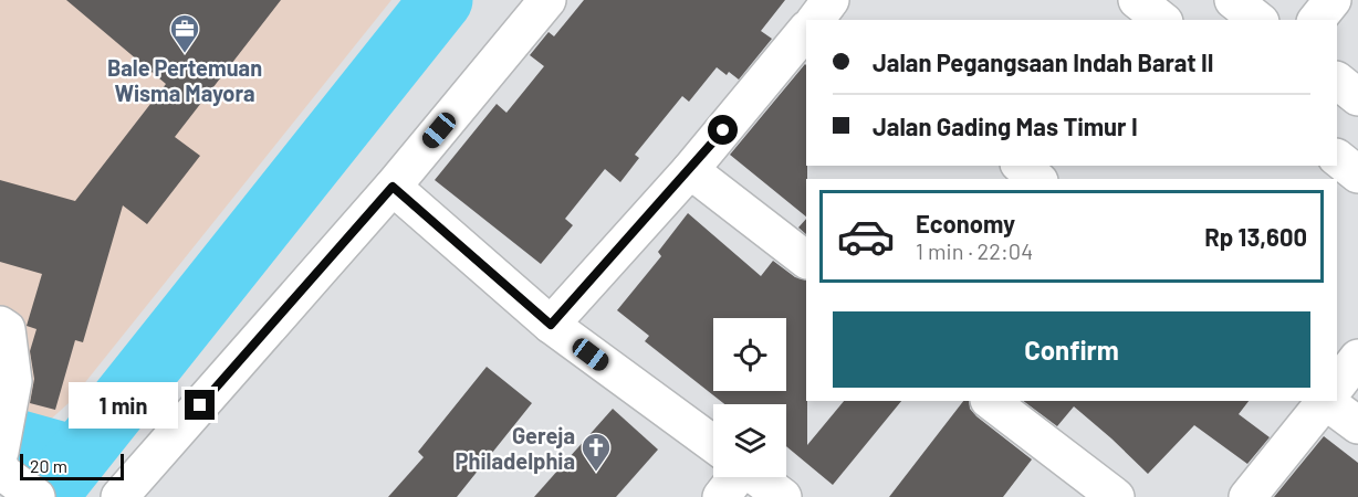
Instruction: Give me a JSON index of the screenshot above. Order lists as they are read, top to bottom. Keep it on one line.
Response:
{"places":{"office":["Bale Pertemuan Wisma Mayora"],"church":["Gereja Philadelphia"]},"scale_bar":"20 m","page":{"banner":["Jalan Pegangsaan Indah Barat II","Jalan Gading Mas Timur I"],"list":[{"name":"Economy","note":"1 min · 22:04","value":"Rp 13,600"}],"buttons":"Confirm","bubble":"1 min","scale":"20 m"}}
